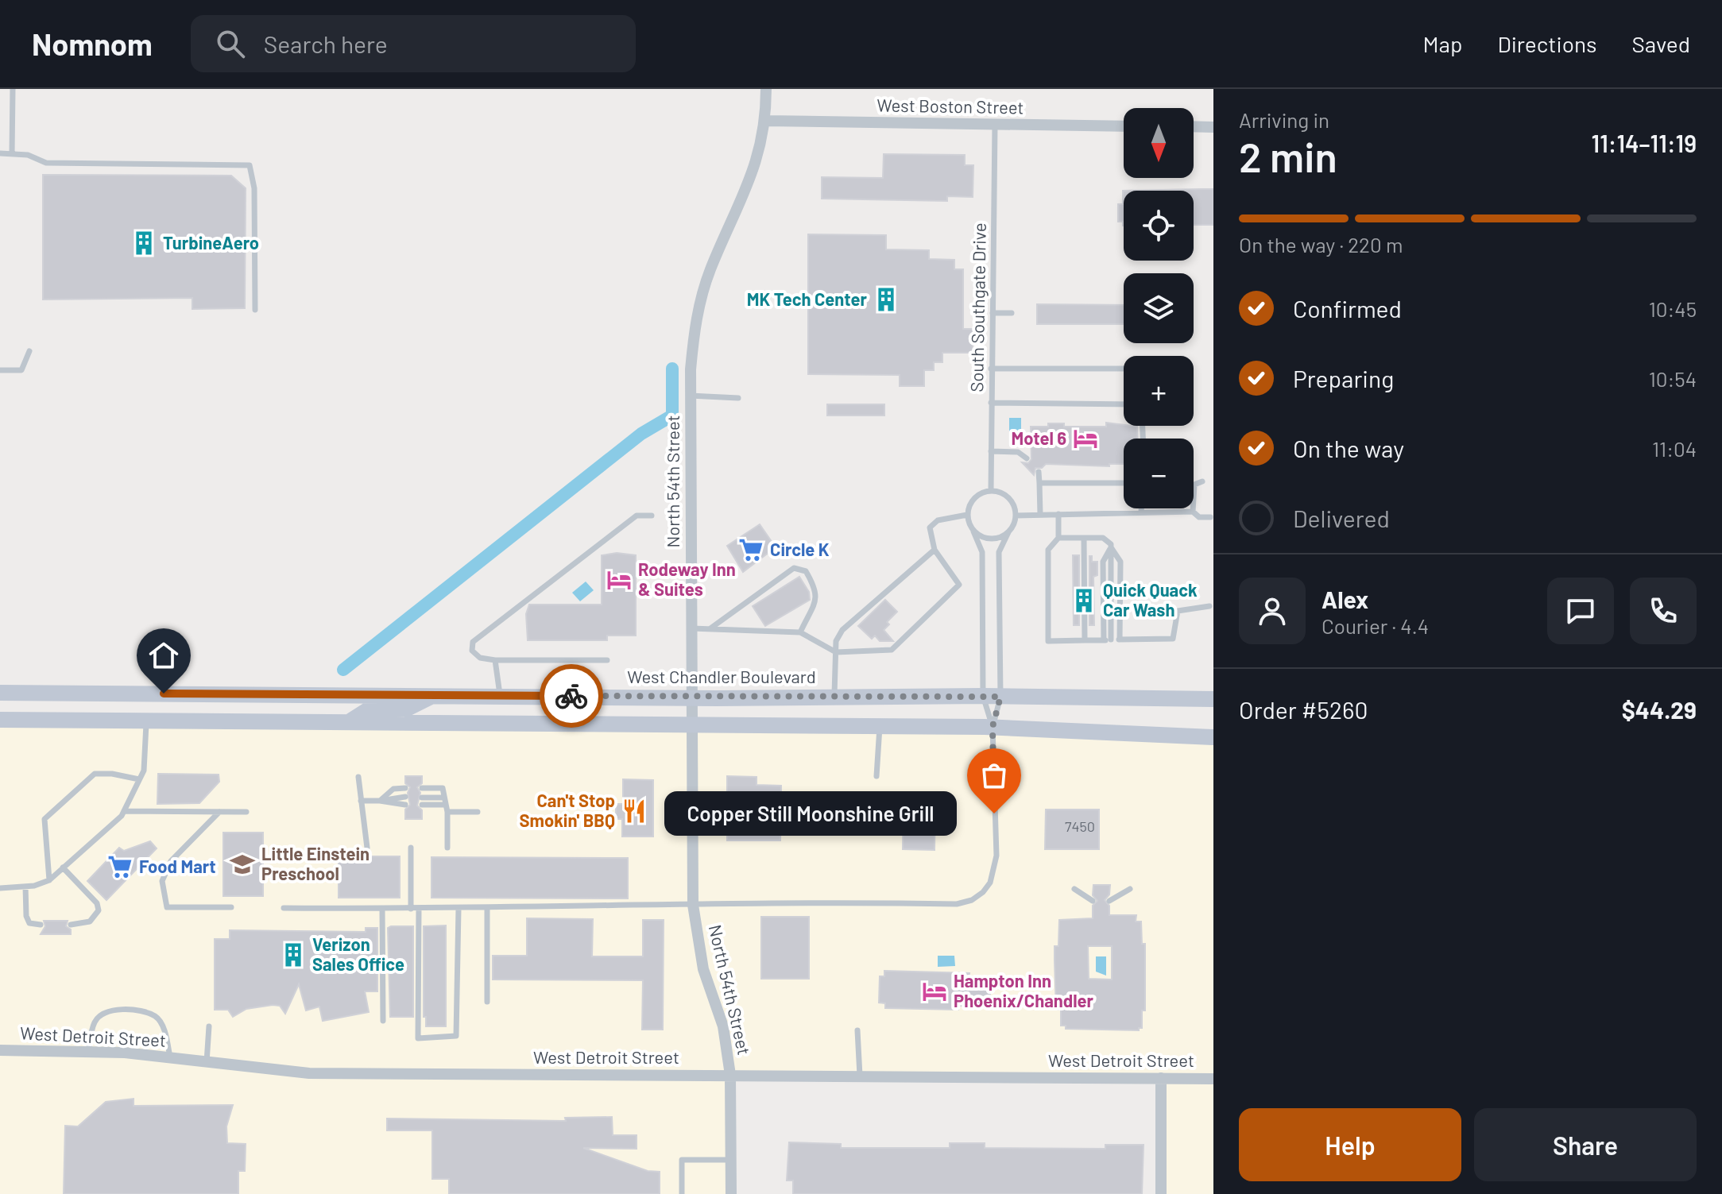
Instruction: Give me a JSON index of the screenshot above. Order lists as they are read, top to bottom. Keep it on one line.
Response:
{"streets":{"main road":["West Chandler Boulevard"],"street":["West Boston Street","North 54th Street","West Detroit Street"],"lane":["South Southgate Drive"]},"crossings":[["West Boston Street","South Southgate Drive"],["West Boston Street","North 54th Street"],["North 54th Street","West Chandler Boulevard"],["North 54th Street","West Detroit Street"]],"places":{"building":["TurbineAero","MK Tech Center","Quick Quack Car Wash","Verizon Sales Office"],"hotel":["Motel 6","Rodeway Inn & Suites","Hampton Inn Phoenix/Chandler"],"supermarket":["Circle K","Food Mart"],"restaurant":["Can't Stop Smokin' BBQ"],"other":["Copper Still Moonshine Grill"],"school or university":["Little Einstein Preschool"]},"house_numbers":["7450"],"north":"bottom","page":{"header":"Nomnom","search":"Search here","nav":["Map","Directions","Saved"],"heading":["2 min","Arriving in","11:14–11:19"],"panel":["Alex","Courier · 4.4","Order #5260","$44.29"],"map_buttons":["+","−"],"bar":"On the way · 220 m","list":[["Confirmed","10:45"],["Preparing","10:54"],["On the way","11:04"],"Delivered"],"bubble":"Copper Still Moonshine Grill","buttons":["Help","Share"]}}
